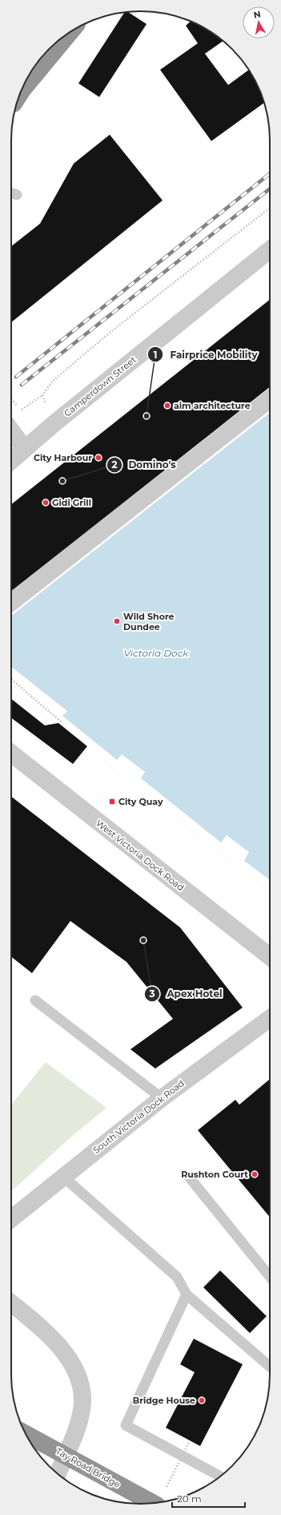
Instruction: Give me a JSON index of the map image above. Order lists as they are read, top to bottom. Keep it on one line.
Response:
{"streets":{"highway":["Tay Road Bridge"],"street":["Camperdown Street","West Victoria Dock Road","South Victoria Dock Road"]},"water":["Victoria Dock"],"places":{"other":["aim architecture","Fairprice Mobility","City Harbour","Domino's","Gidi Grill","Wild Shore Dundee","Apex Hotel","Rushton Court","Bridge House"],"transit":["City Quay"]},"scale_bar":"20 m","north":"top"}
